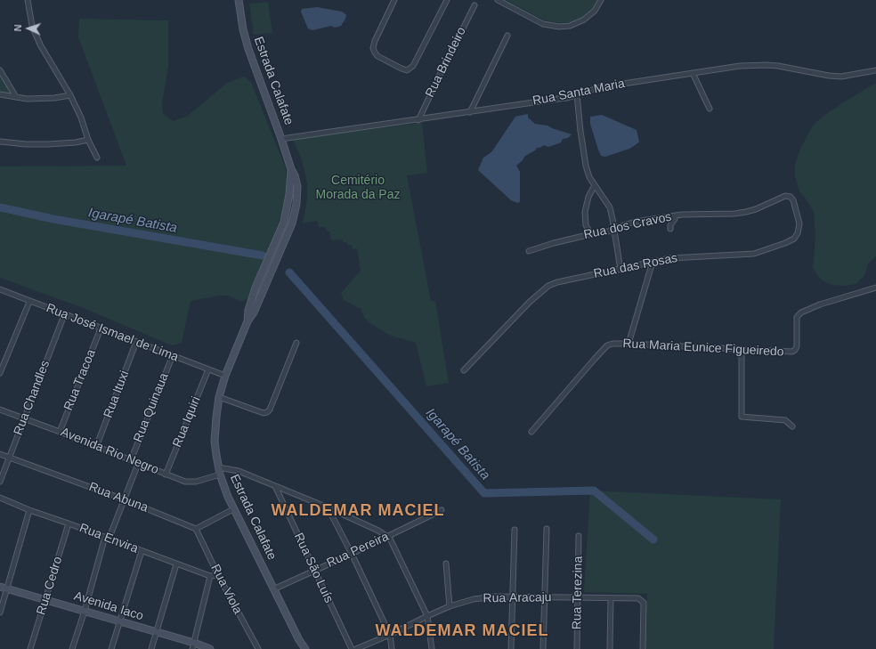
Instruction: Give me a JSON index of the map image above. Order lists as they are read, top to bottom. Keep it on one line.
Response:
{"streets":{"street":["Rua Brindeiro","Estrada Calafate","Rua Santa Maria","Rua dos Cravos","Rua das Rosas","Rua José Ismael de Lima","Rua Maria Eunice Figueiredo","Rua Tracoa","Rua Ituxi","Rua Chandles","Rua Quinaua","Rua Iquiri","Avenida Rio Negro","Rua Abuna","Rua Envira","Rua Pereira","Rua São Luís","Rua Cedro","Rua Viola","Rua Terezina","Rua Aracaju","Avenida Iaco"]},"crossings":[["Rua Brindeiro","Rua Santa Maria"],["Estrada Calafate","Rua Santa Maria"],["Estrada Calafate","Rua José Ismael de Lima"],["Estrada Calafate","Avenida Rio Negro"],["Estrada Calafate","Rua Pereira"],["Rua dos Cravos","Rua das Rosas"],["Rua José Ismael de Lima","Rua Tracoa"],["Rua José Ismael de Lima","Rua Ituxi"],["Rua José Ismael de Lima","Rua Chandles"],["Rua José Ismael de Lima","Rua Quinaua"],["Rua José Ismael de Lima","Rua Iquiri"],["Rua Tracoa","Avenida Rio Negro"],["Rua Ituxi","Avenida Rio Negro"],["Rua Chandles","Avenida Rio Negro"],["Rua Chandles","Rua Abuna"],["Rua Quinaua","Avenida Rio Negro"],["Rua Iquiri","Avenida Rio Negro"],["Rua Abuna","Rua Viola"],["Rua Envira","Rua Cedro"],["Rua Pereira","Rua São Luís"],["Rua Cedro","Avenida Iaco"],["Rua Terezina","Rua Aracaju"]],"districts":["WALDEMAR MACIEL","WALDEMAR MACIEL"],"water":["Igarapé Batista"],"parks":["Cemitério Morada da Paz"],"north":"left"}
